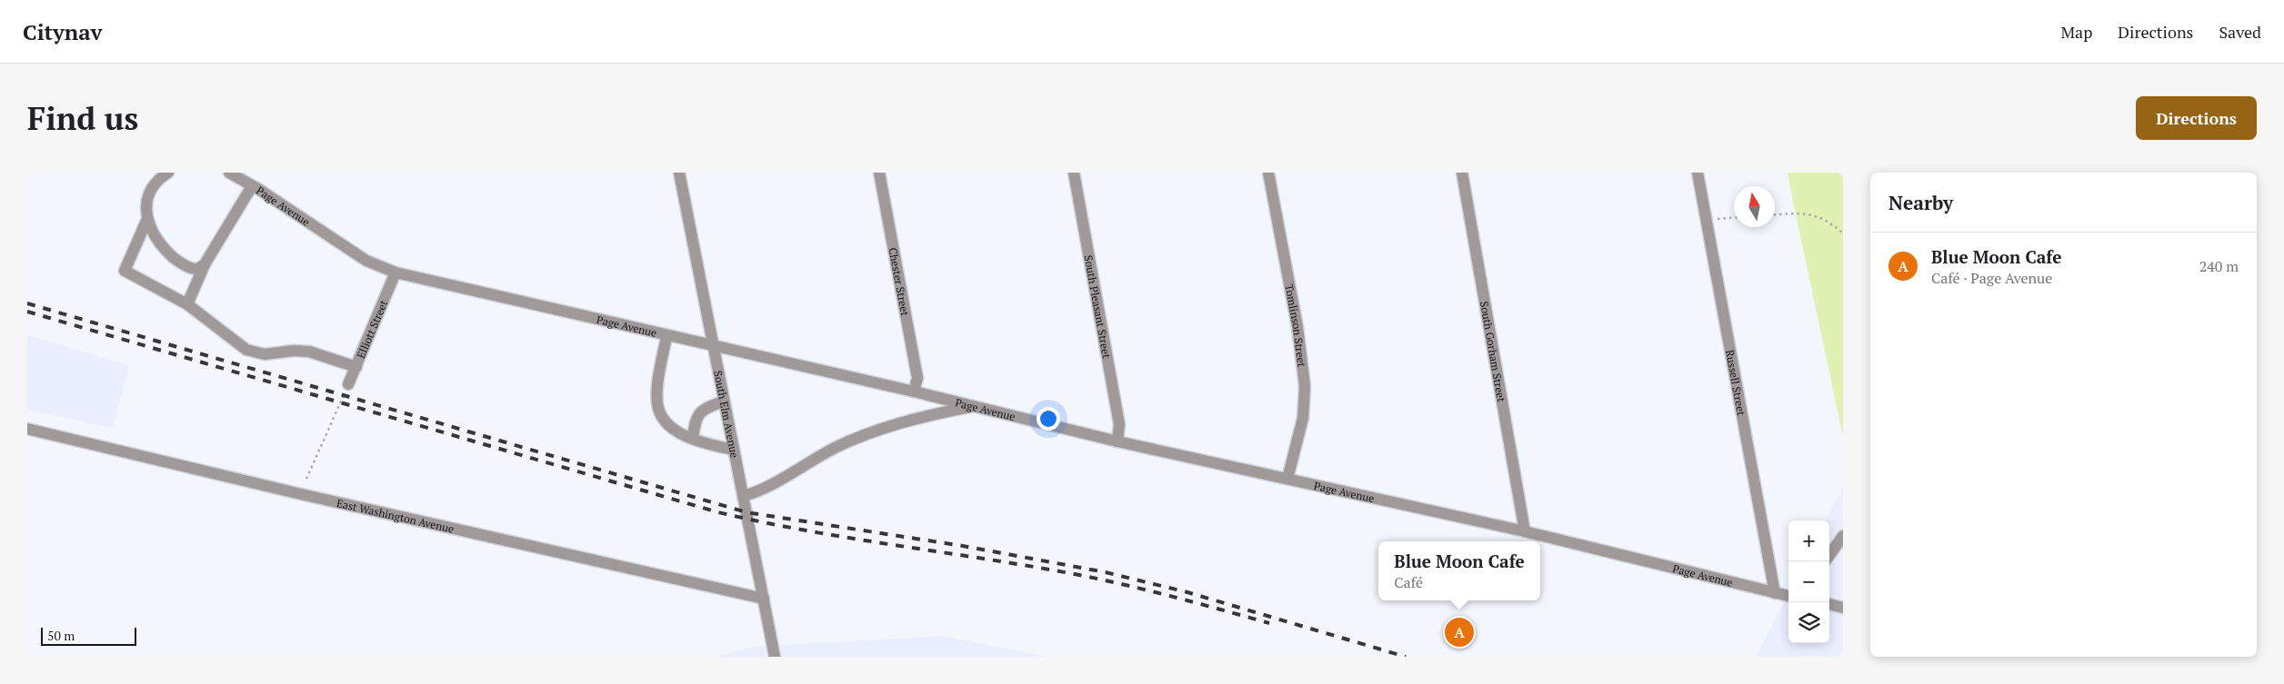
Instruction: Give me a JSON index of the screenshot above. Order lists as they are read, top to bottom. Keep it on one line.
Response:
{"streets":{"street":["Page Avenue","Chester Street","South Pleasant Street","Tomlinson Street","Elliott Street","South Gorham Street","Russell Street","South Elm Avenue","East Washington Avenue"]},"crossings":[["Page Avenue","Chester Street"],["Page Avenue","South Pleasant Street"],["Page Avenue","Tomlinson Street"],["Page Avenue","Elliott Street"],["Page Avenue","South Gorham Street"],["Page Avenue","Russell Street"],["Page Avenue","South Elm Avenue"],["South Elm Avenue","East Washington Avenue"]],"scale_bar":"50 m","north":"top","page":{"header":"Citynav","nav":["Map","Directions","Saved"],"buttons":"Directions","title":"Find us","heading":"Nearby","list":[{"mark":"A","name":"Blue Moon Cafe","note":"Café · Page Avenue","value":"240 m"}],"map_buttons":["+","−"],"popup":["Blue Moon Cafe","Café"],"pins":"A","scale":"50 m"}}
